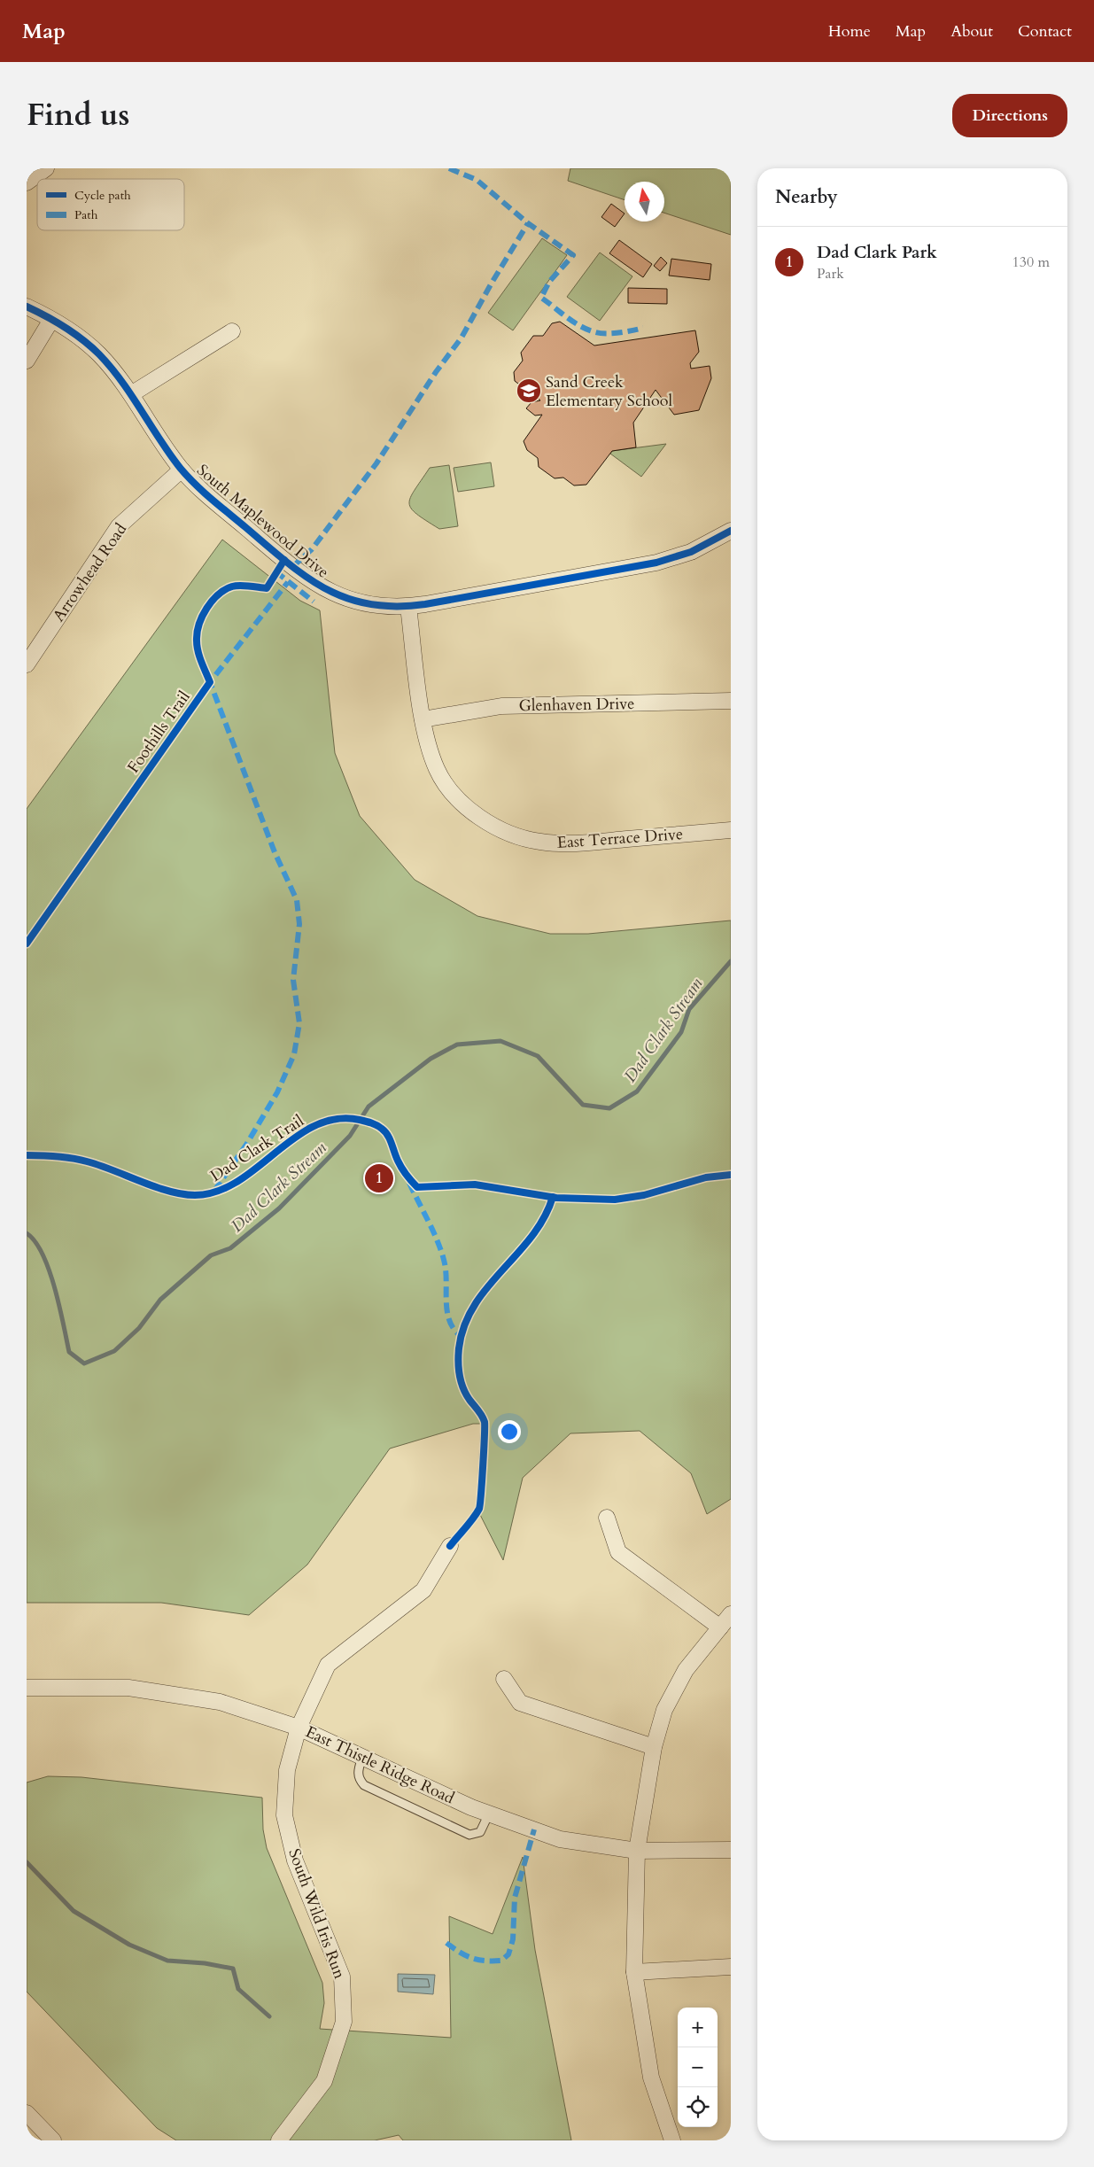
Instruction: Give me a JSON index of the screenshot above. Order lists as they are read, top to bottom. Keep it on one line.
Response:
{"streets":{"street":["South Maplewood Drive","Arrowhead Road","Glenhaven Drive","East Terrace Drive","East Thistle Ridge Road","South Wild Iris Run"],"cycle path":["Foothills Trail","Dad Clark Trail"]},"crossings":[["South Maplewood Drive","Arrowhead Road"],["South Maplewood Drive","East Terrace Drive"],["Glenhaven Drive","East Terrace Drive"],["East Thistle Ridge Road","South Wild Iris Run"]],"water":["Dad Clark Stream"],"places":{"school or university":["Sand Creek Elementary School"]},"legend":["Cycle path","Path"],"north":"top","page":{"header":"Map","nav":["Home","Map","About","Contact"],"title":"Find us","buttons":"Directions","heading":"Nearby","list":[{"mark":"1","name":"Dad Clark Park","note":"Park","value":"130 m"}],"pins":"1","map_buttons":["+","−"]}}
